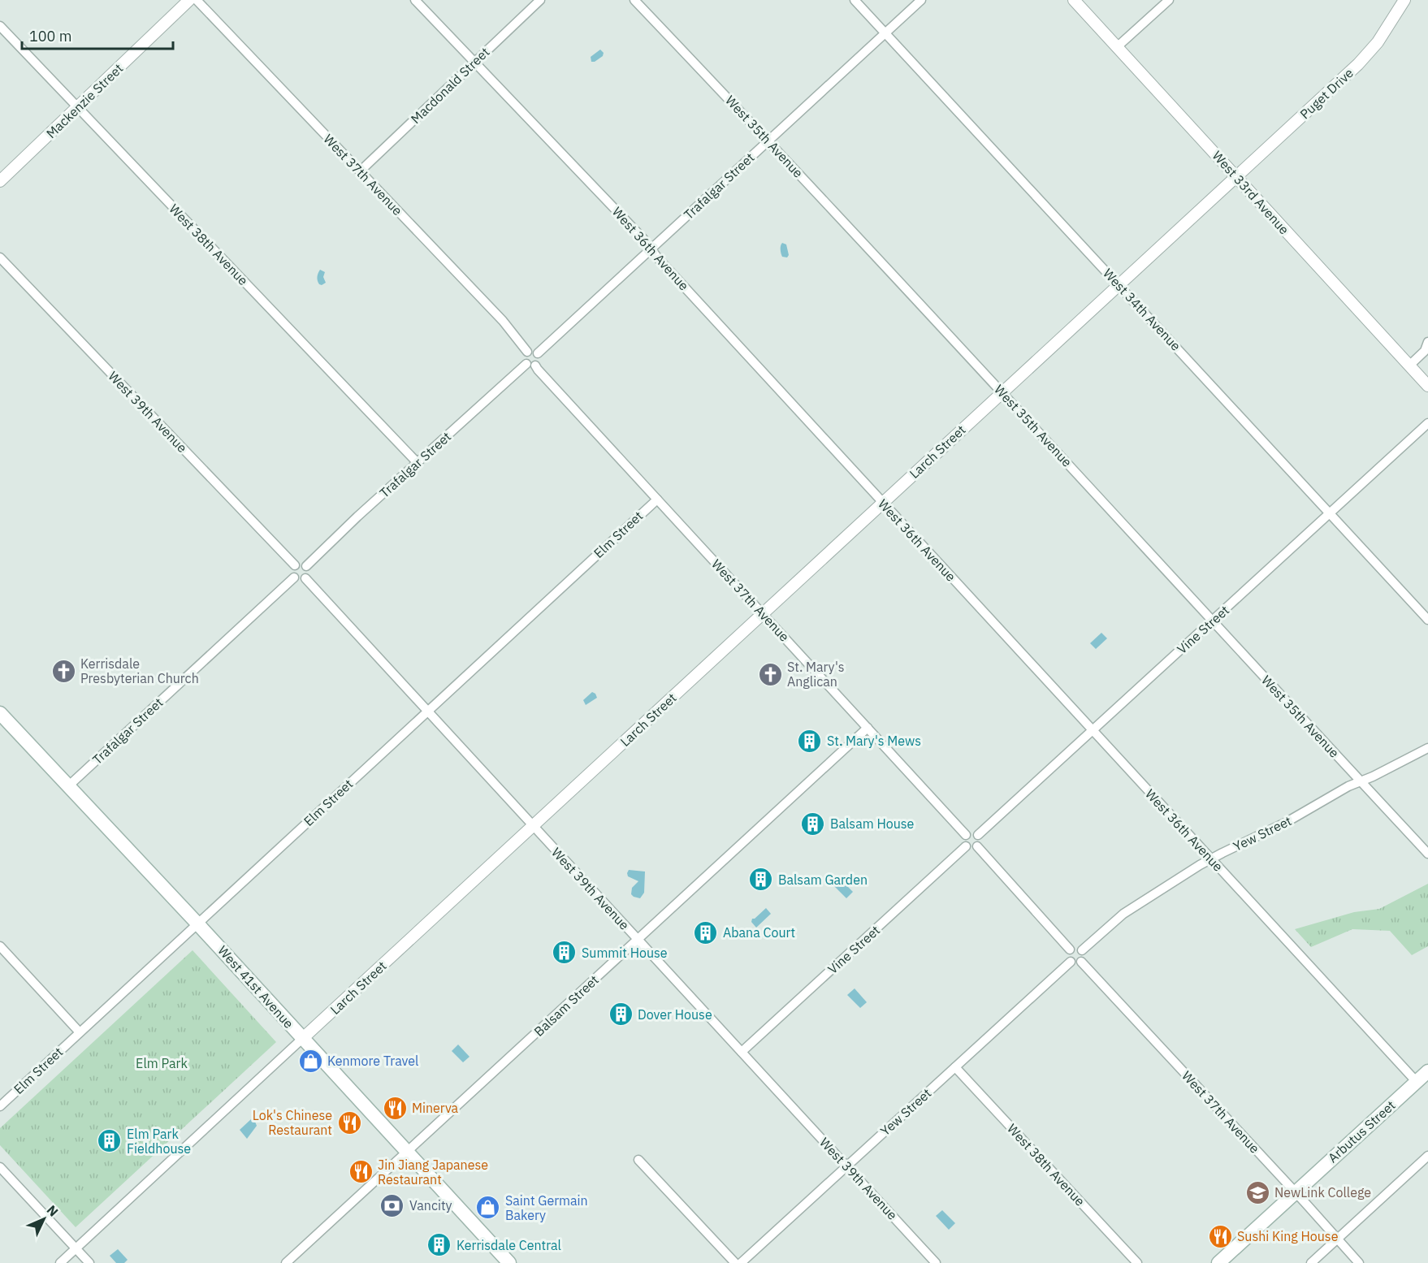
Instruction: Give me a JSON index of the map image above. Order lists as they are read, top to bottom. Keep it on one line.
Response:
{"streets":{"main road":["West 41st Avenue","Arbutus Street"],"street":["Macdonald Street","Puget Drive","Mackenzie Street","West 35th Avenue","West 37th Avenue","Trafalgar Street","West 33rd Avenue","West 38th Avenue","West 36th Avenue","West 34th Avenue","West 39th Avenue","Larch Street","Elm Street","Vine Street","Yew Street","Balsam Street"]},"crossings":[["Macdonald Street","West 37th Avenue"],["Macdonald Street","West 36th Avenue"],["Puget Drive","West 33rd Avenue"],["Puget Drive","Larch Street"],["Mackenzie Street","West 38th Avenue"],["West 35th Avenue","Trafalgar Street"],["West 35th Avenue","Larch Street"],["West 35th Avenue","Vine Street"],["West 35th Avenue","Yew Street"],["West 37th Avenue","Trafalgar Street"],["West 37th Avenue","Larch Street"],["West 37th Avenue","Elm Street"],["West 37th Avenue","Vine Street"],["West 37th Avenue","Yew Street"],["West 37th Avenue","Balsam Street"],["West 37th Avenue","Arbutus Street"],["Trafalgar Street","West 38th Avenue"],["Trafalgar Street","West 36th Avenue"],["Trafalgar Street","West 34th Avenue"],["Trafalgar Street","West 39th Avenue"],["Trafalgar Street","West 41st Avenue"],["West 33rd Avenue","Larch Street"],["West 38th Avenue","Yew Street"],["West 36th Avenue","Larch Street"],["West 36th Avenue","Vine Street"],["West 36th Avenue","Yew Street"],["West 36th Avenue","Arbutus Street"],["West 34th Avenue","Larch Street"],["West 34th Avenue","Vine Street"],["West 39th Avenue","Larch Street"],["West 39th Avenue","Elm Street"],["West 39th Avenue","Vine Street"],["West 39th Avenue","Yew Street"],["West 39th Avenue","Balsam Street"],["Larch Street","West 41st Avenue"],["Elm Street","West 41st Avenue"],["West 41st Avenue","Balsam Street"]],"parks":["Elm Park"],"places":{"church":["Kerrisdale Presbyterian Church","St. Mary's Anglican"],"building":["St. Mary's Mews","Balsam House","Balsam Garden","Abana Court","Summit House","Dover House","Elm Park Fieldhouse","Kerrisdale Central"],"shop":["Kenmore Travel","Saint Germain Bakery"],"restaurant":["Minerva","Lok's Chinese Restaurant","Jin Jiang Japanese Restaurant","Sushi King House"],"school or university":["NewLink College"],"bank":["Vancity"]},"scale_bar":"100 m","north":"top right"}
